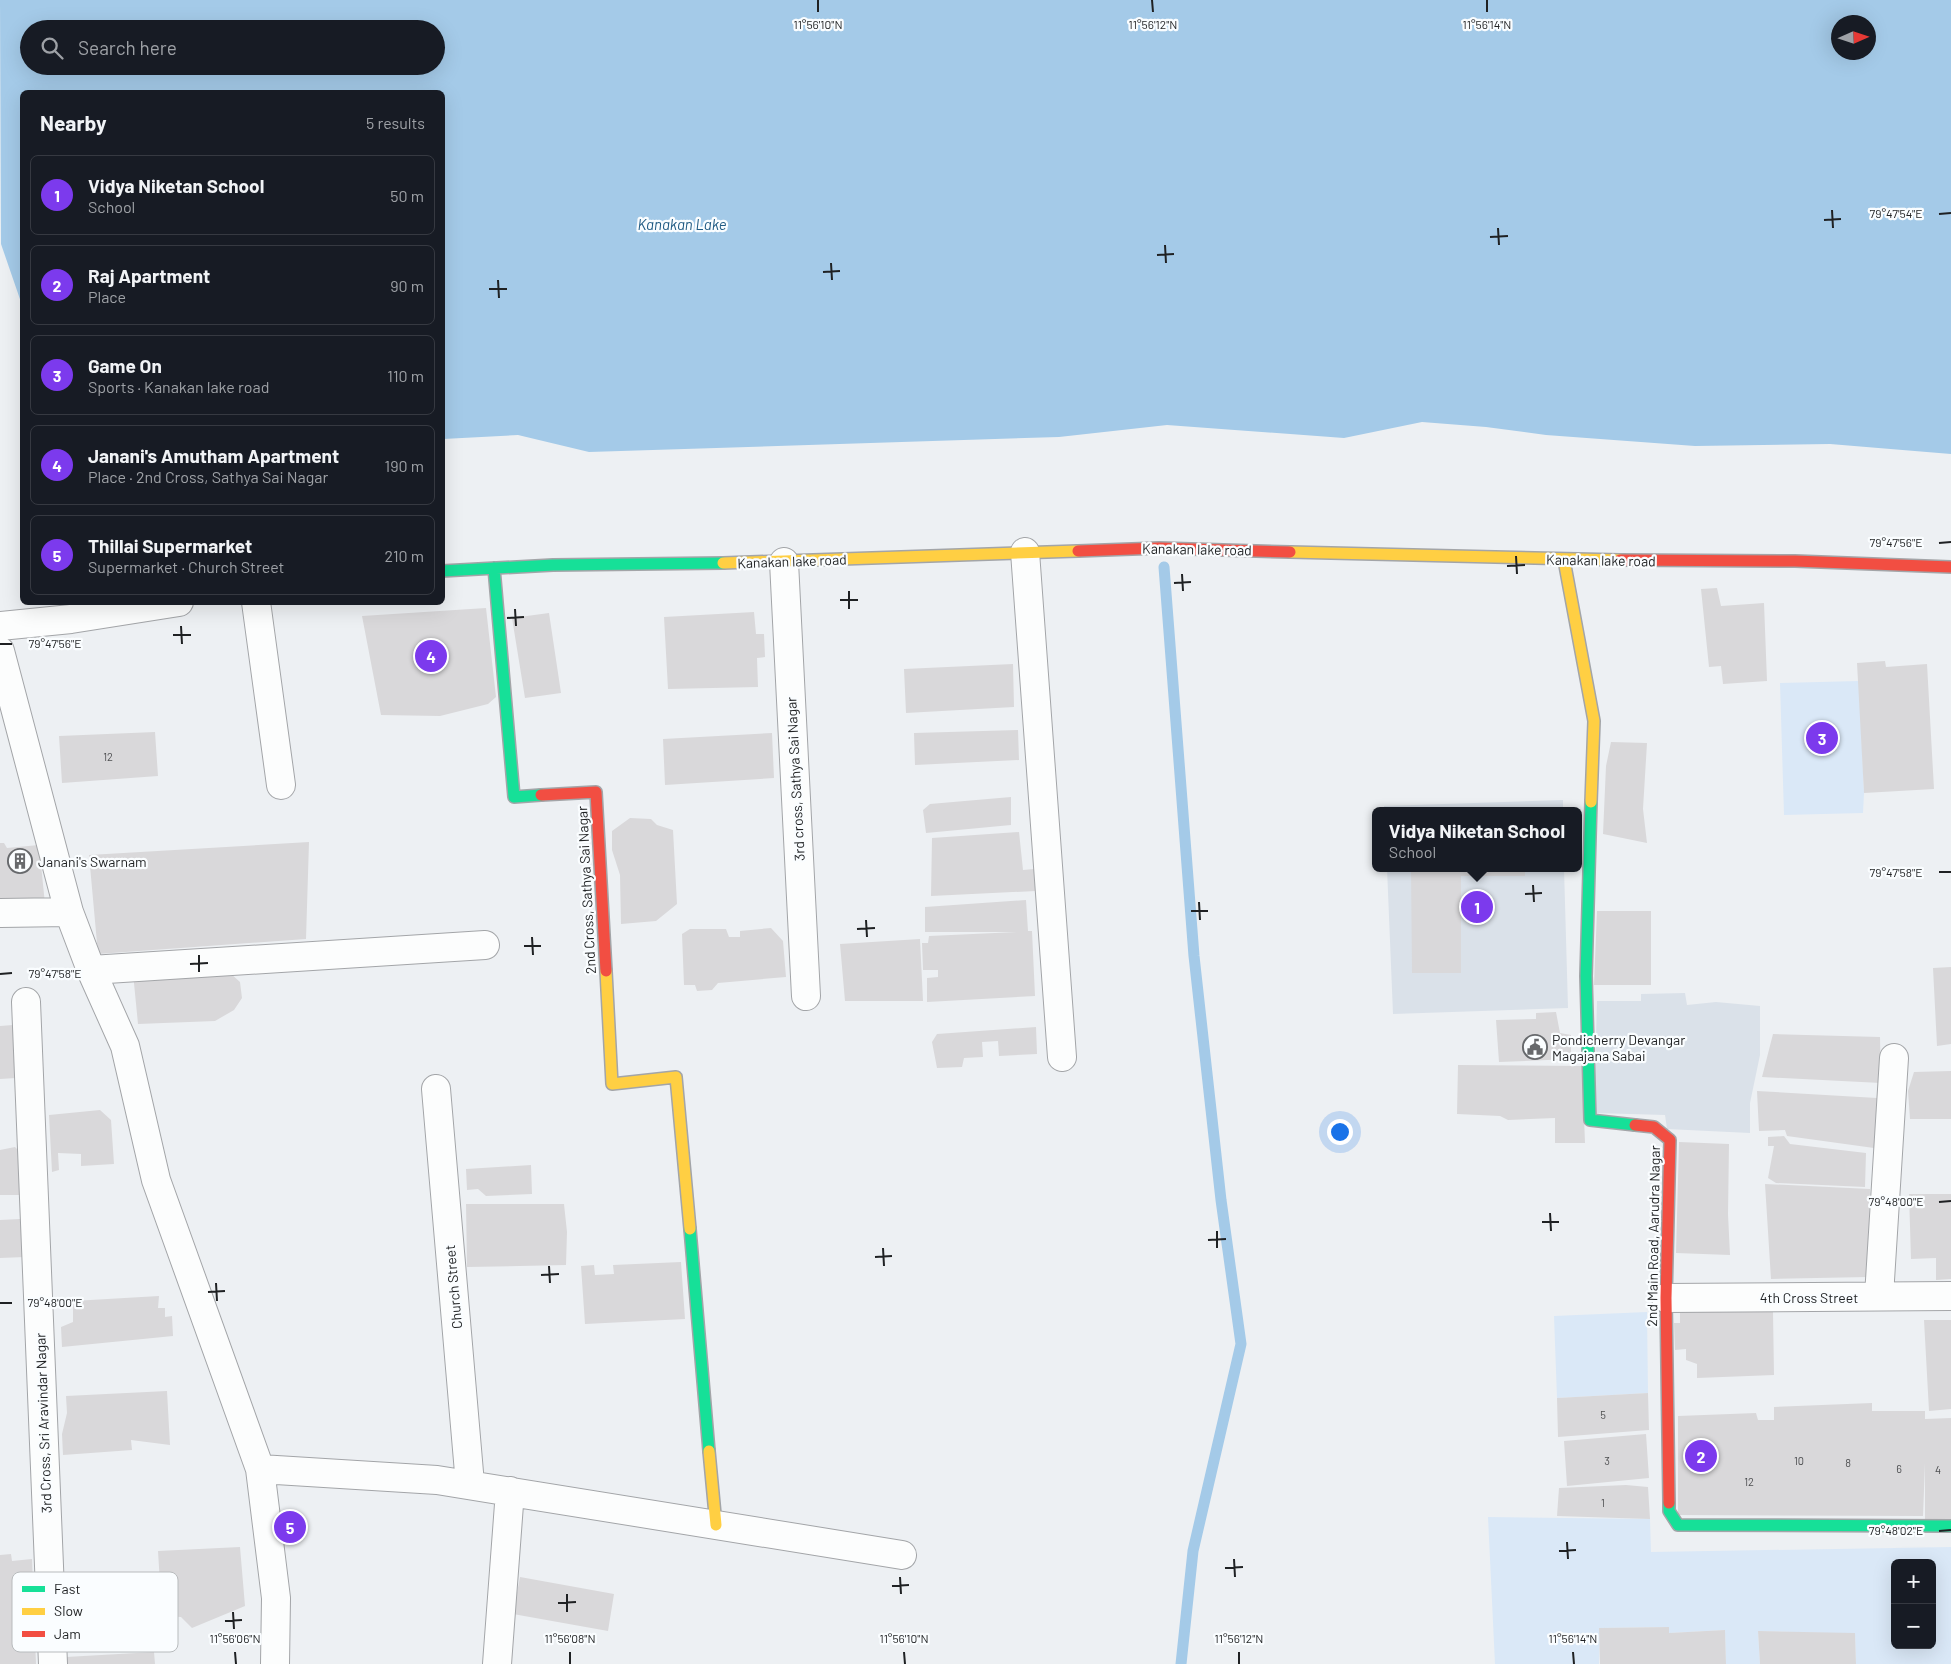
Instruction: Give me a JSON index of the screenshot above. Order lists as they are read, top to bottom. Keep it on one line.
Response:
{"streets":{"street":["Kanakan lake road","3rd cross, Sathya Sai Nagar","2nd Cross, Sathya Sai Nagar","2nd Main Road, Aarudra Nagar","Church Street","4th Cross Street","3rd Cross, Sri Aravindar Nagar"]},"crossings":[["Kanakan lake road","3rd cross, Sathya Sai Nagar"],["Kanakan lake road","2nd Cross, Sathya Sai Nagar"],["Kanakan lake road","2nd Main Road, Aarudra Nagar"],["2nd Main Road, Aarudra Nagar","4th Cross Street"]],"water":["Kanakan Lake"],"places":{"building":["Janani's Swarnam"],"public building":["Pondicherry Devangar Magajana Sabai"]},"house_numbers":["12","5","3","10","8","6","4","12","1"],"legend":["Fast","Slow","Jam"],"north":"right","page":{"search":"Search here","heading":["Nearby","5 results"],"list":[{"mark":"1","name":"Vidya Niketan School","note":"School","value":"50 m"},{"mark":"2","name":"Raj Apartment","note":"Place","value":"90 m"},{"mark":"3","name":"Game On","note":"Sports · Kanakan lake road","value":"110 m"},{"mark":"4","name":"Janani's Amutham Apartment","note":"Place · 2nd Cross, Sathya Sai Nagar","value":"190 m"},{"mark":"5","name":"Thillai Supermarket","note":"Supermarket · Church Street","value":"210 m"}],"pins":["4","3","1","2","5"],"popup":["Vidya Niketan School","School"],"map_buttons":["+","−"]},"coordinates":["11°56'10\"N","11°56'12\"N","11°56'14\"N","79°47'54\"E","79°47'56\"E","79°47'58\"E","79°48'00\"E","79°48'02\"E","11°56'06\"N","11°56'08\"N"]}
